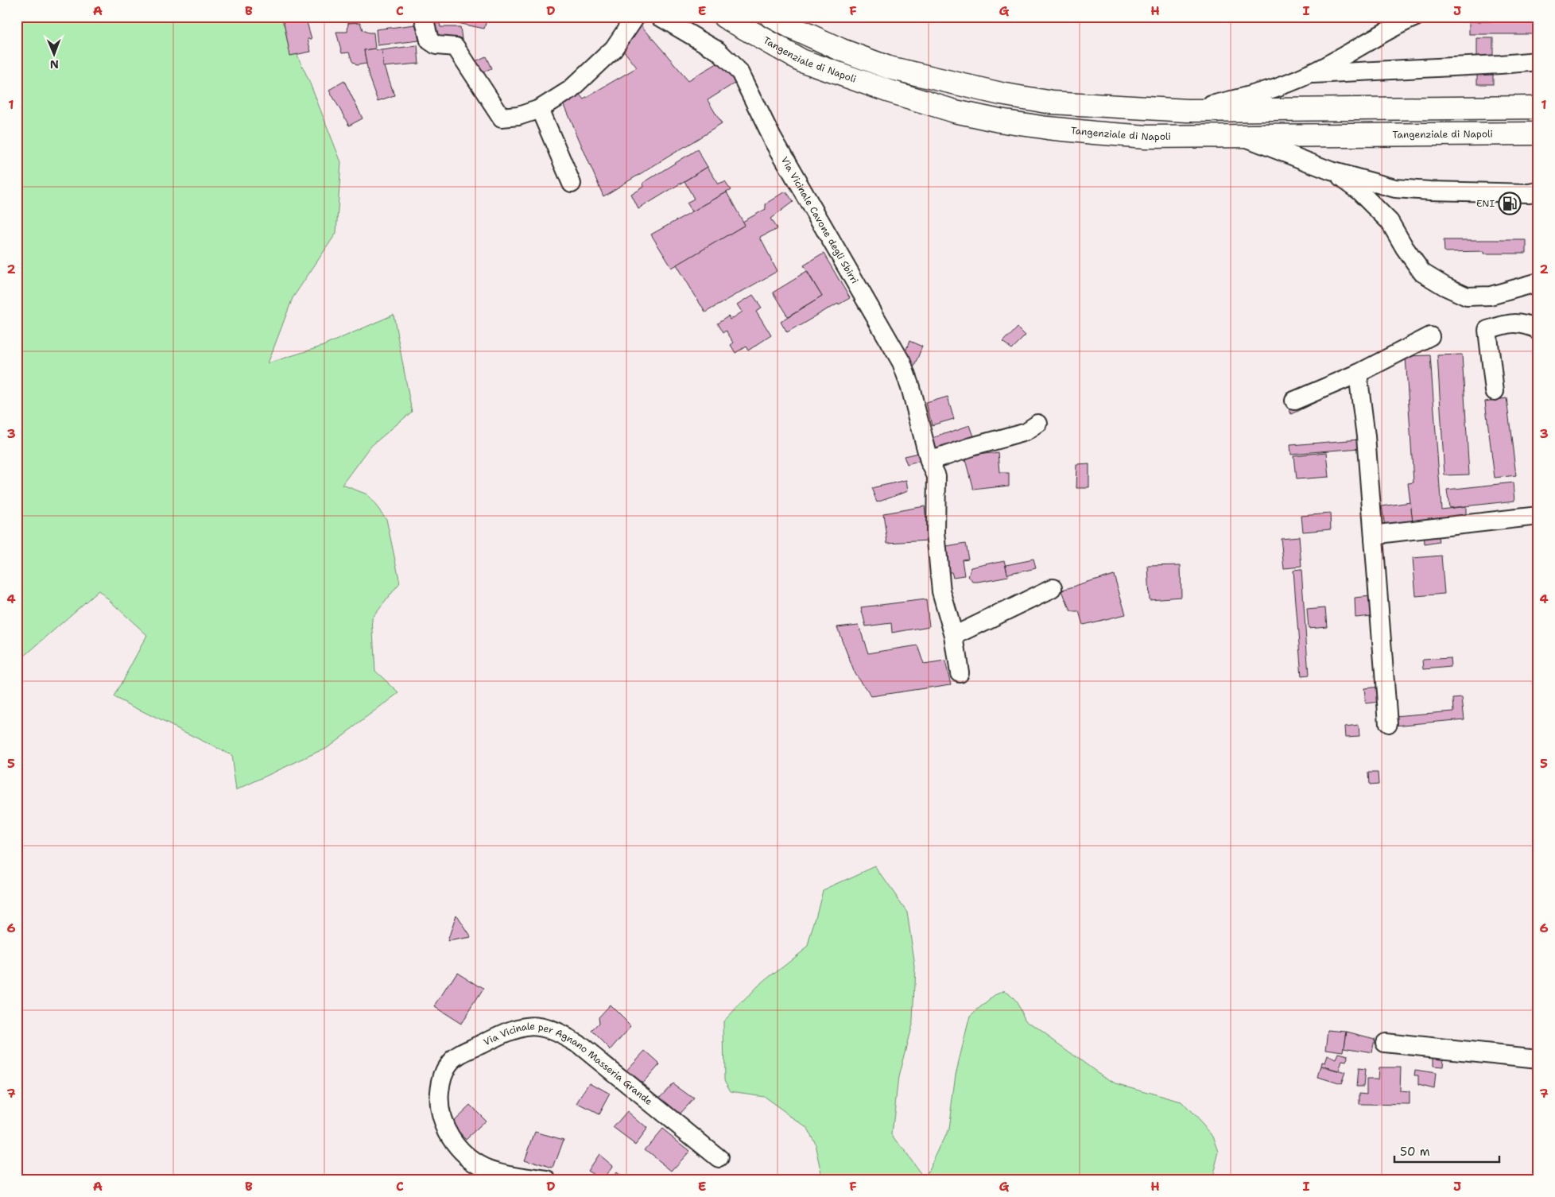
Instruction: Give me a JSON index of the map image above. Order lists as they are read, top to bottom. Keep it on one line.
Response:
{"streets":{"highway":["Tangenziale di Napoli"],"street":["Via Vicinale Cavone degli Sbirri","Via Vicinale per Agnano Masseria Grande"]},"places":{"fuel station":["ENI"]},"scale_bar":"50 m","north":"bottom","grid":{"columns":["A","B","C","D","E","F","G","H","I","J"],"rows":["1","2","3","4","5","6","7"]}}
